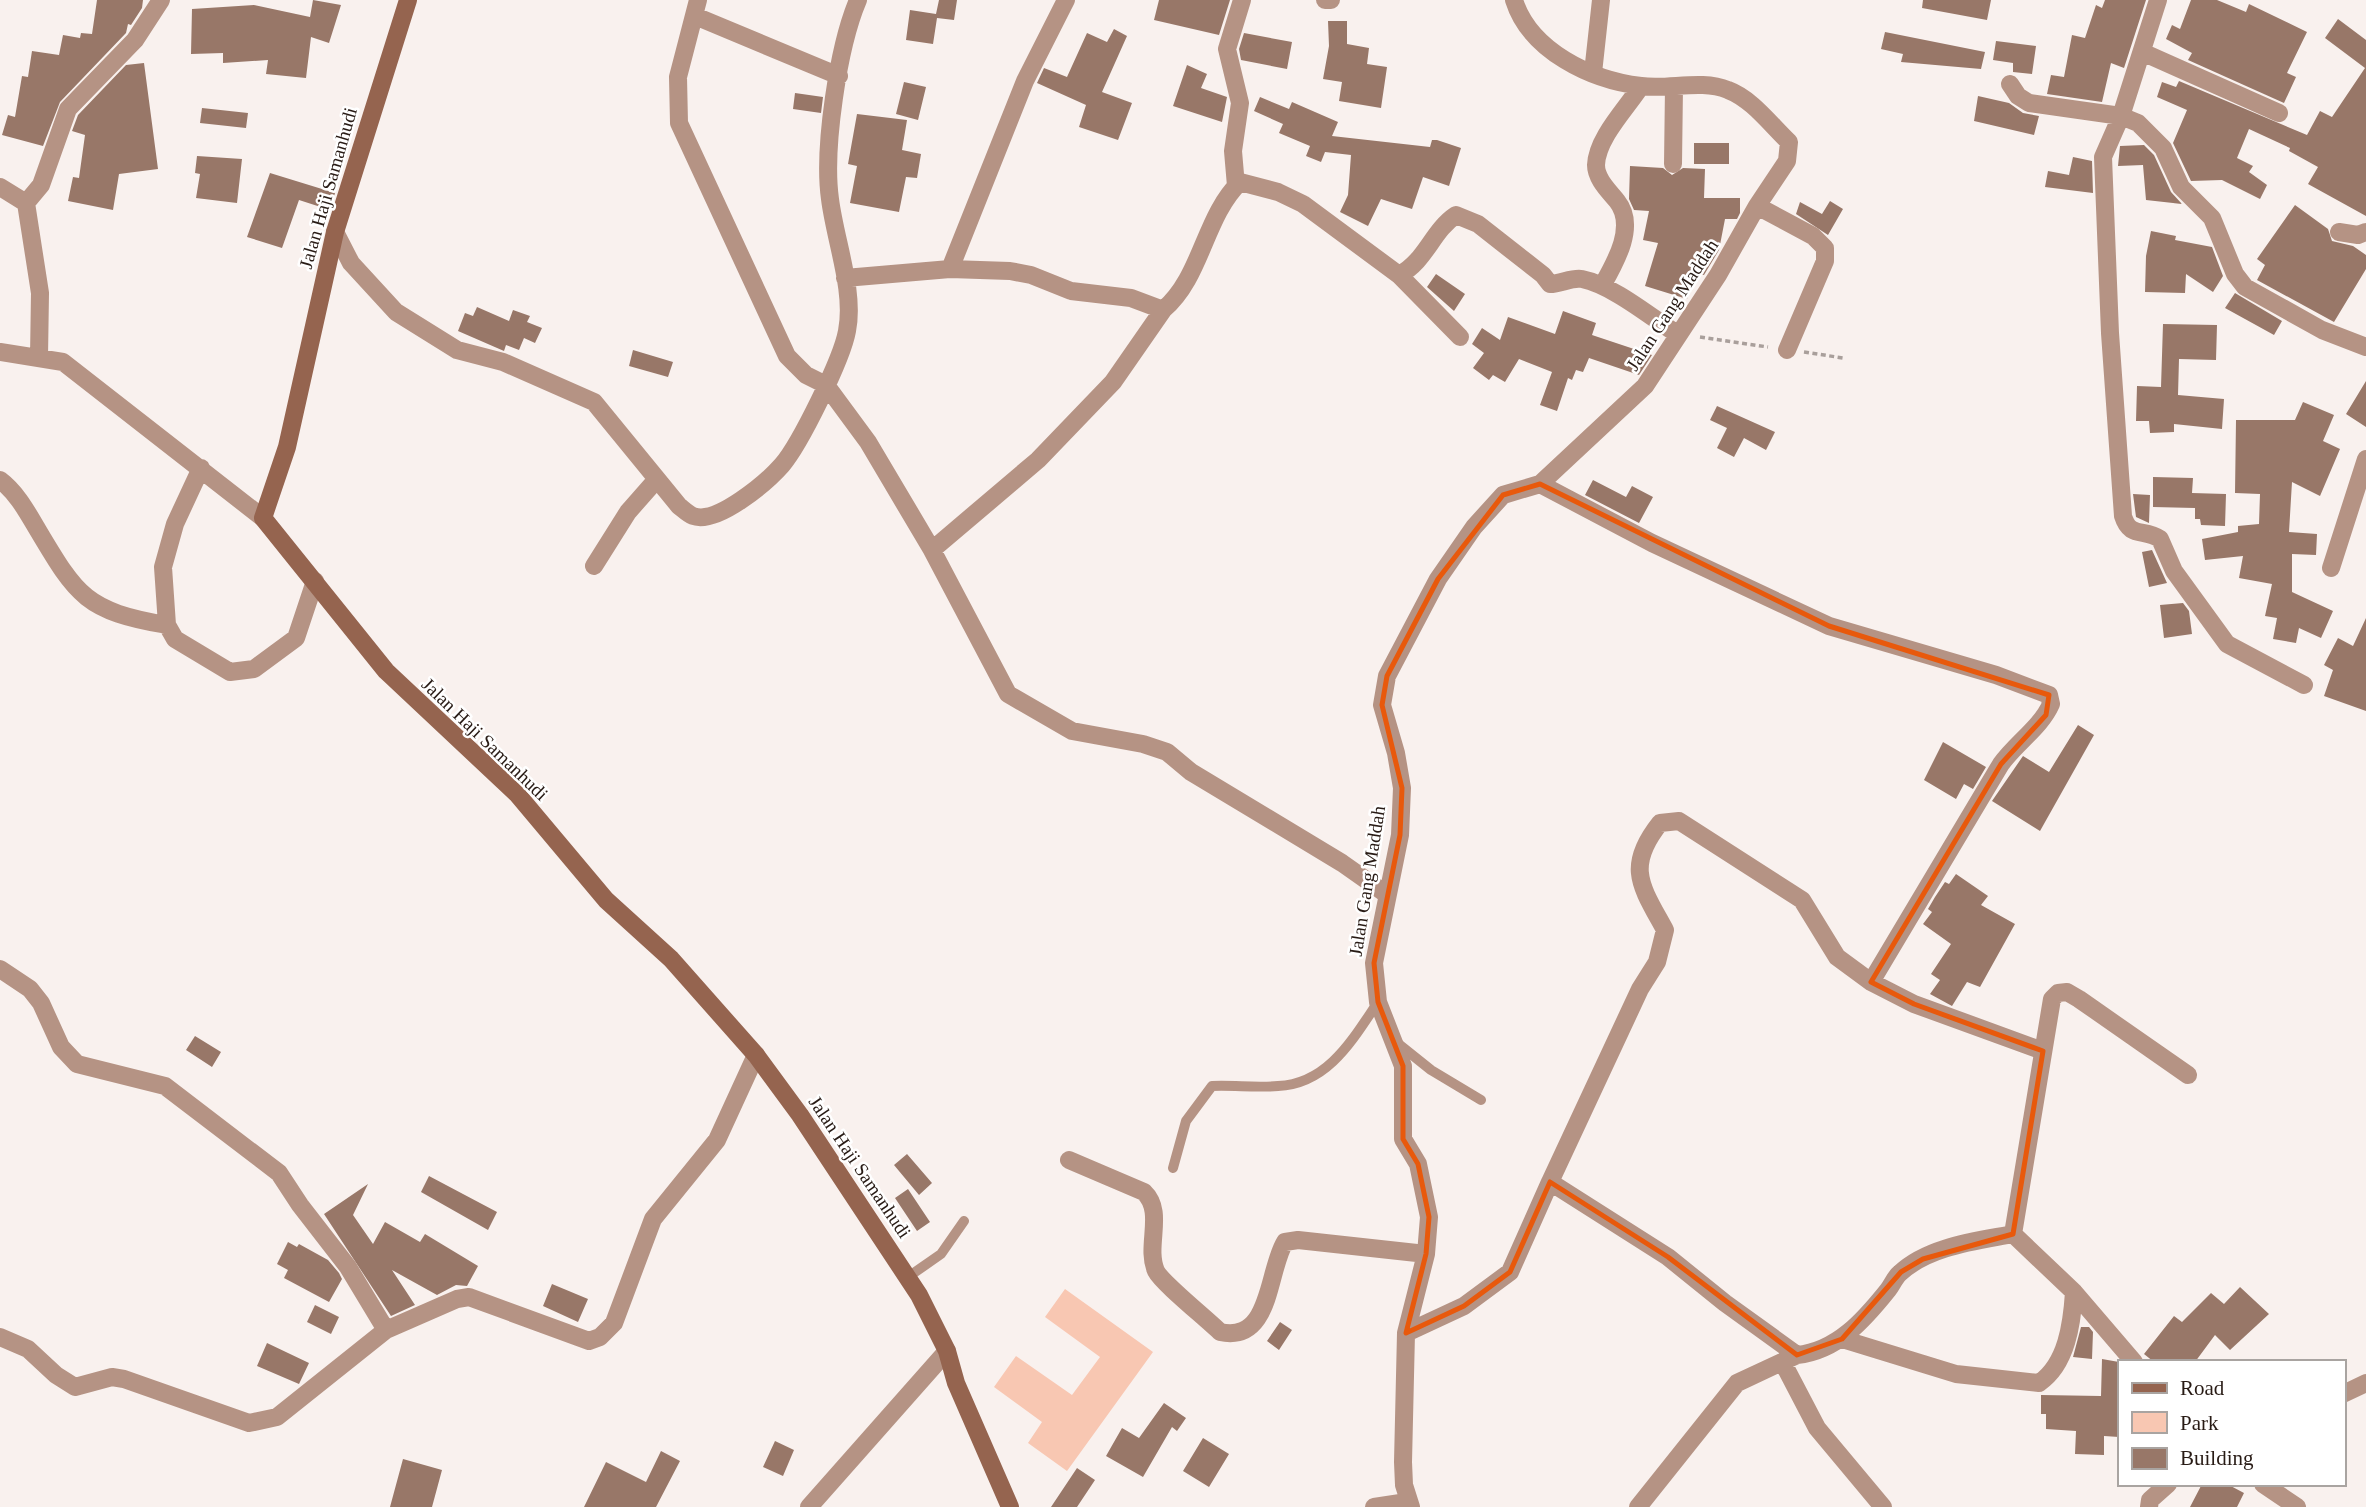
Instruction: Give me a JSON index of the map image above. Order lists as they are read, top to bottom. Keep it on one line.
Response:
{"streets":{"street":["Jalan Haji Samanhudi","Jalan Gang Maddah"]},"legend":["Road","Park","Building"]}
